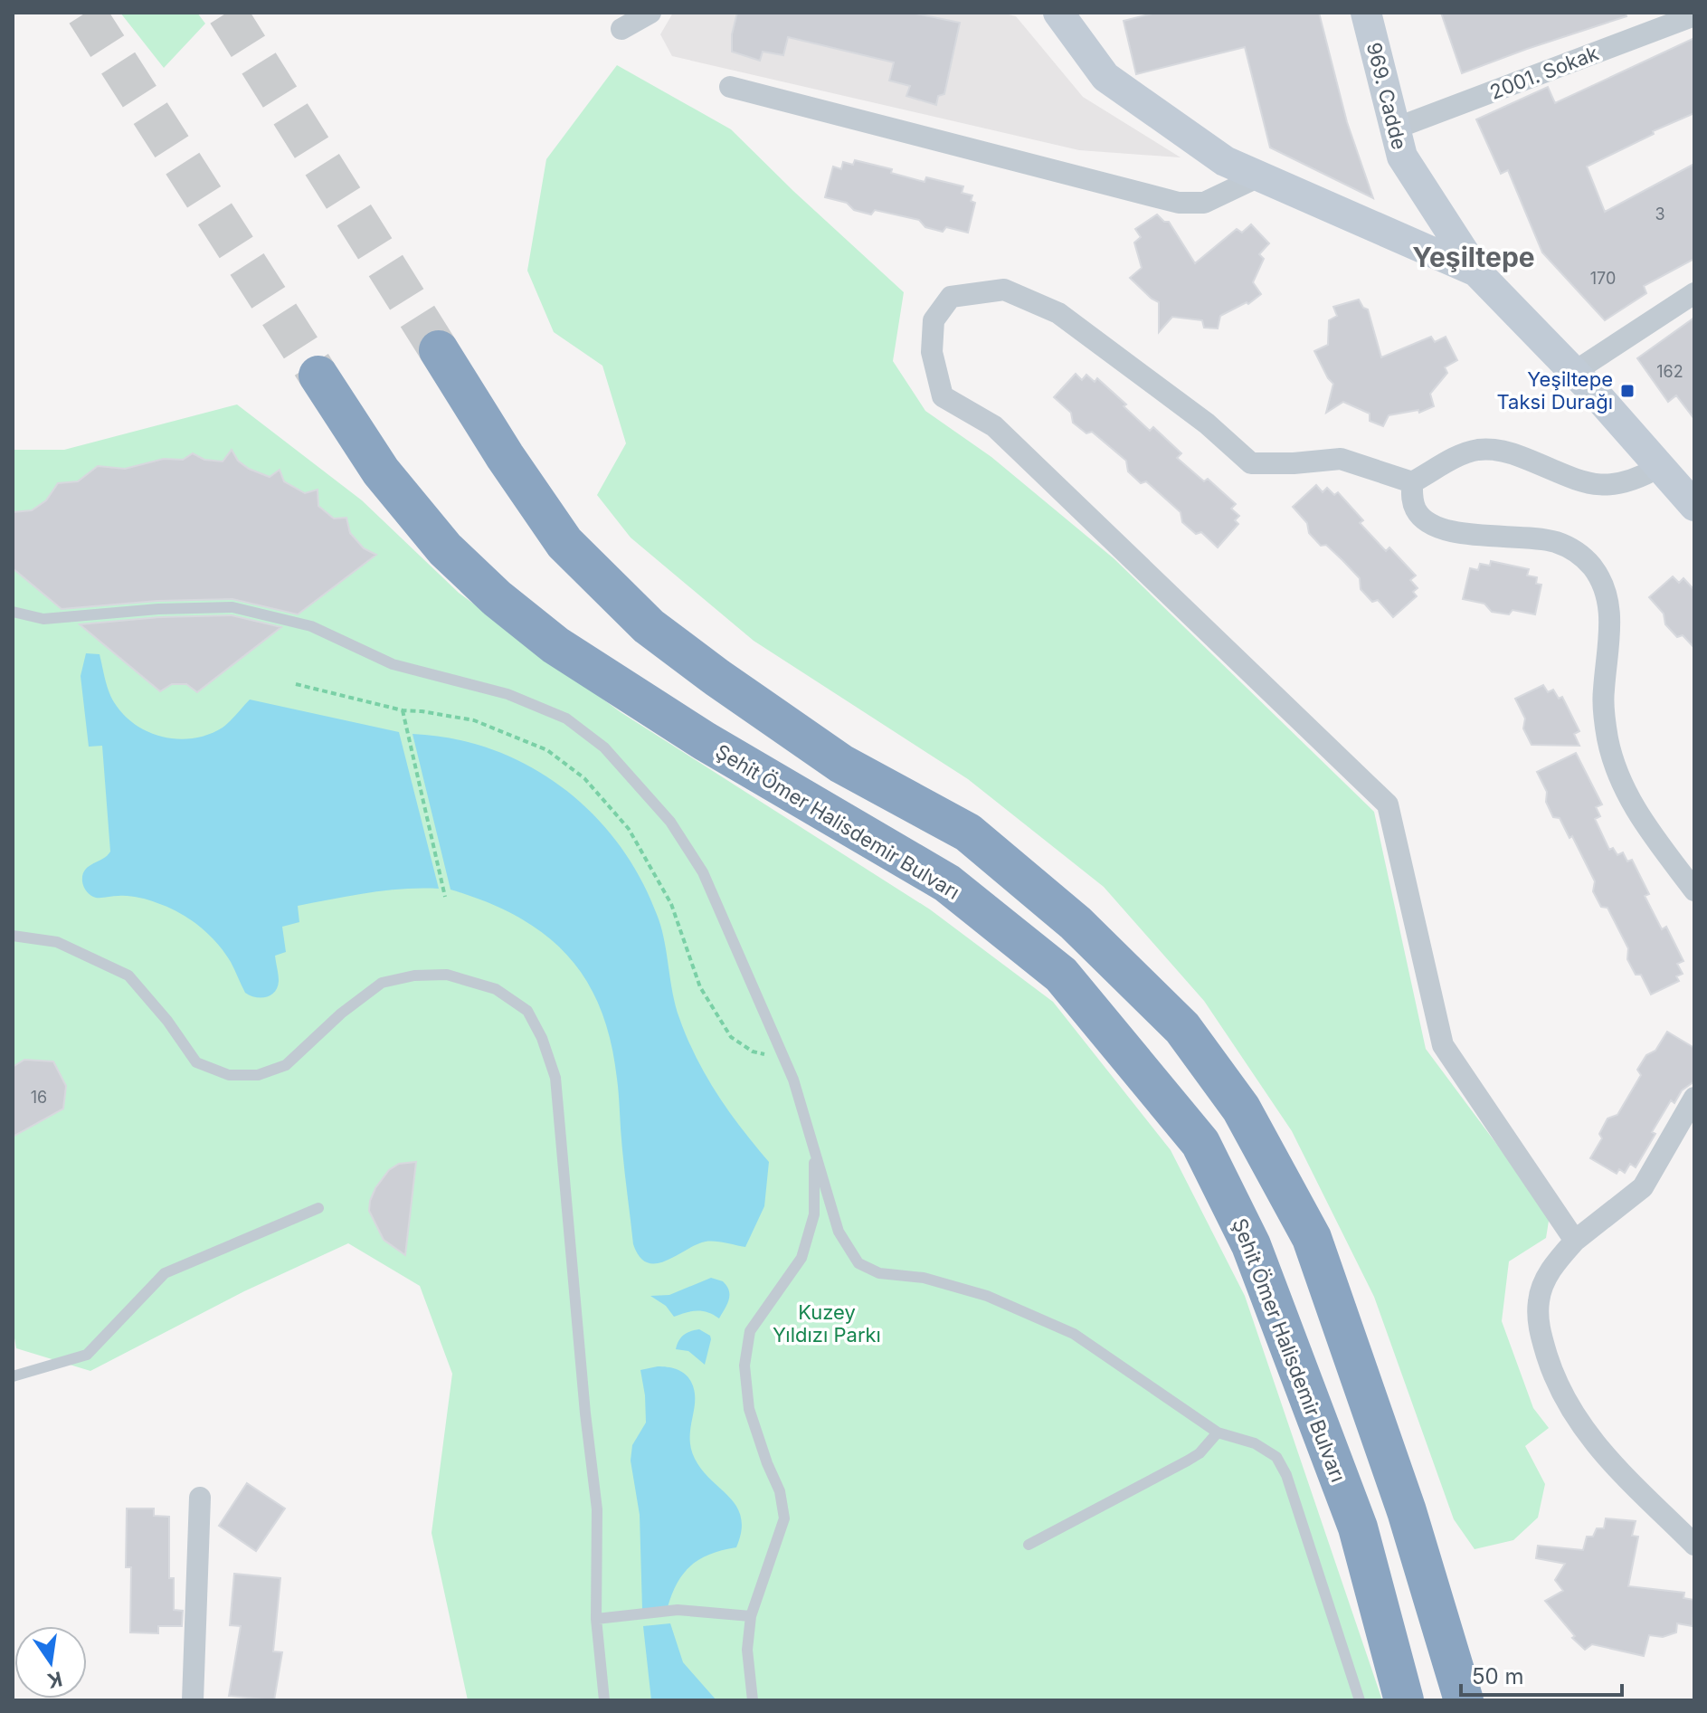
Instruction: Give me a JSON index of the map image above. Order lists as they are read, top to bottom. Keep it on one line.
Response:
{"streets":{"highway":["Şehit Ömer Halisdemir Bulvarı"],"street":["2001. Sokak","969. Cadde"]},"crossings":[["2001. Sokak","969. Cadde"]],"districts":["Yeşiltepe"],"parks":["Kuzey Yıldızı Parkı"],"places":{"transit":["Yeşiltepe Taksi Durağı"]},"house_numbers":["3","170","162","16"],"scale_bar":"50 m","north":"bottom"}
